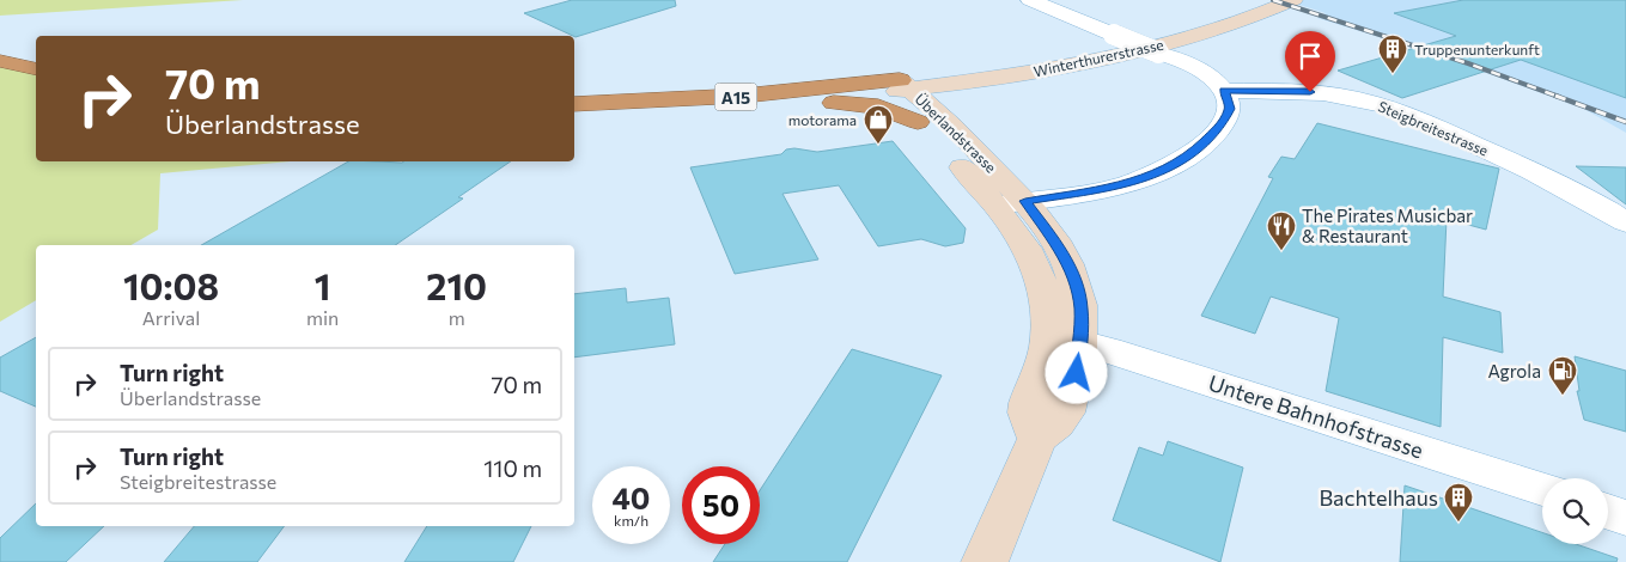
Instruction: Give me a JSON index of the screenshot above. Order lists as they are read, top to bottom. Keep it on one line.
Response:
{"streets":{"highway":["A15"],"main road":["Winterthurerstrasse","Überlandstrasse"],"street":["Steigbreitestrasse","Untere Bahnhofstrasse"]},"crossings":[["Winterthurerstrasse","A15"],["Winterthurerstrasse","Überlandstrasse"],["A15","Überlandstrasse"],["Überlandstrasse","Untere Bahnhofstrasse"]],"places":{"building":["Truppenunterkunft","Bachtelhaus"],"shop":["motorama"],"restaurant":["The Pirates Musicbar & Restaurant"],"fuel station":["Agrola"]},"page":{"turn":["70 m","Überlandstrasse"],"eta":["10:08","Arrival","1","min","210","m"],"list":[{"name":"Turn right","note":"Überlandstrasse","value":"70 m"},{"name":"Turn right","note":"Steigbreitestrasse","value":"110 m"}],"speed":"40 km/h","limit":"50"}}
